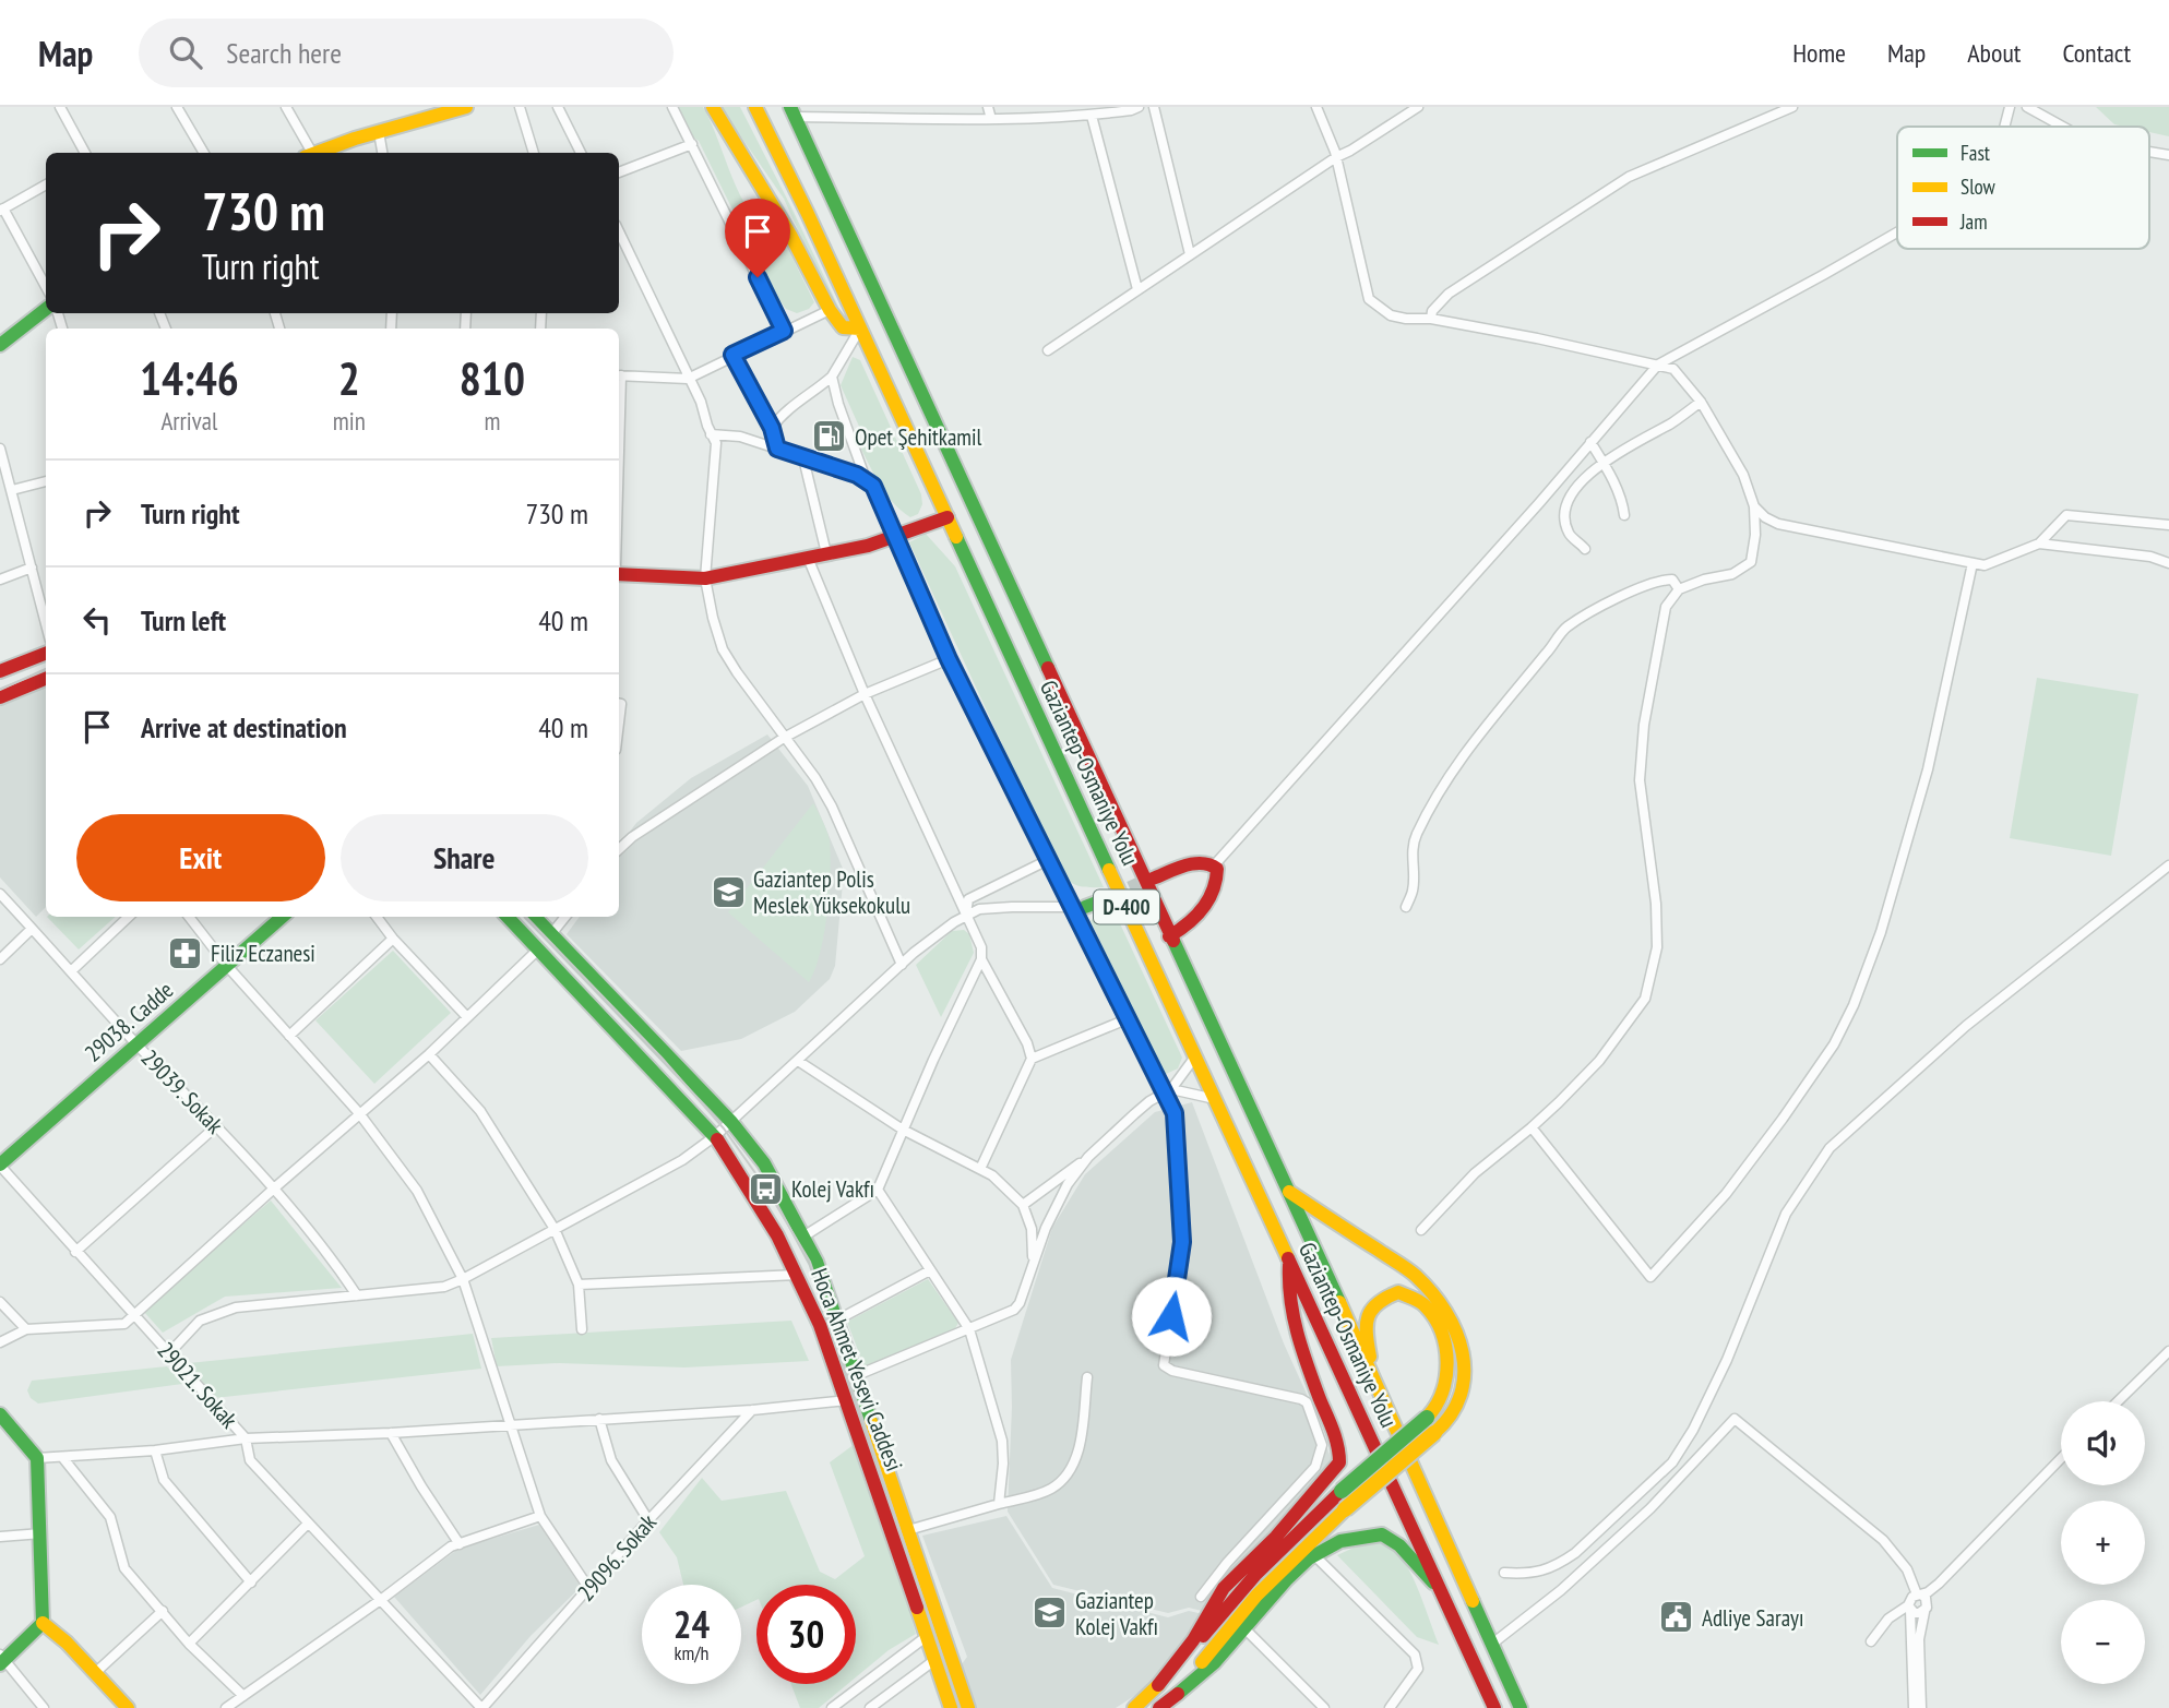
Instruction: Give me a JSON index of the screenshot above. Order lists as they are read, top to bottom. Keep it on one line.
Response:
{"streets":{"main road":["Gaziantep-Osmaniye Yolu","D-400","29038. Cadde","Hoca Ahmet Yesevi Caddesi"],"street":["29039. Sokak","29021. Sokak","29096. Sokak"]},"crossings":[["29038. Cadde","29039. Sokak"],["29038. Cadde","29021. Sokak"],["29021. Sokak","29096. Sokak"]],"places":{"fuel station":["Opet Şehitkamil"],"school or university":["Gaziantep Polis Meslek Yüksekokulu","Gaziantep Kolej Vakfı"],"pharmacy":["Filiz Eczanesi"],"bus stop":["Kolej Vakfı"],"public building":["Adliye Sarayı"]},"legend":["Fast","Slow","Jam"],"page":{"header":"Map","search":"Search here","nav":["Home","Map","About","Contact"],"turn":["730 m","Turn right"],"eta":["14:46","Arrival","2","min","810","m"],"list":[{"name":"Turn right","value":"730 m"},{"name":"Turn left","value":"40 m"},{"name":"Arrive at destination","value":"40 m"}],"buttons":["Exit","Share"],"map_buttons":["+","−"],"speed":"24 km/h","limit":"30"}}
